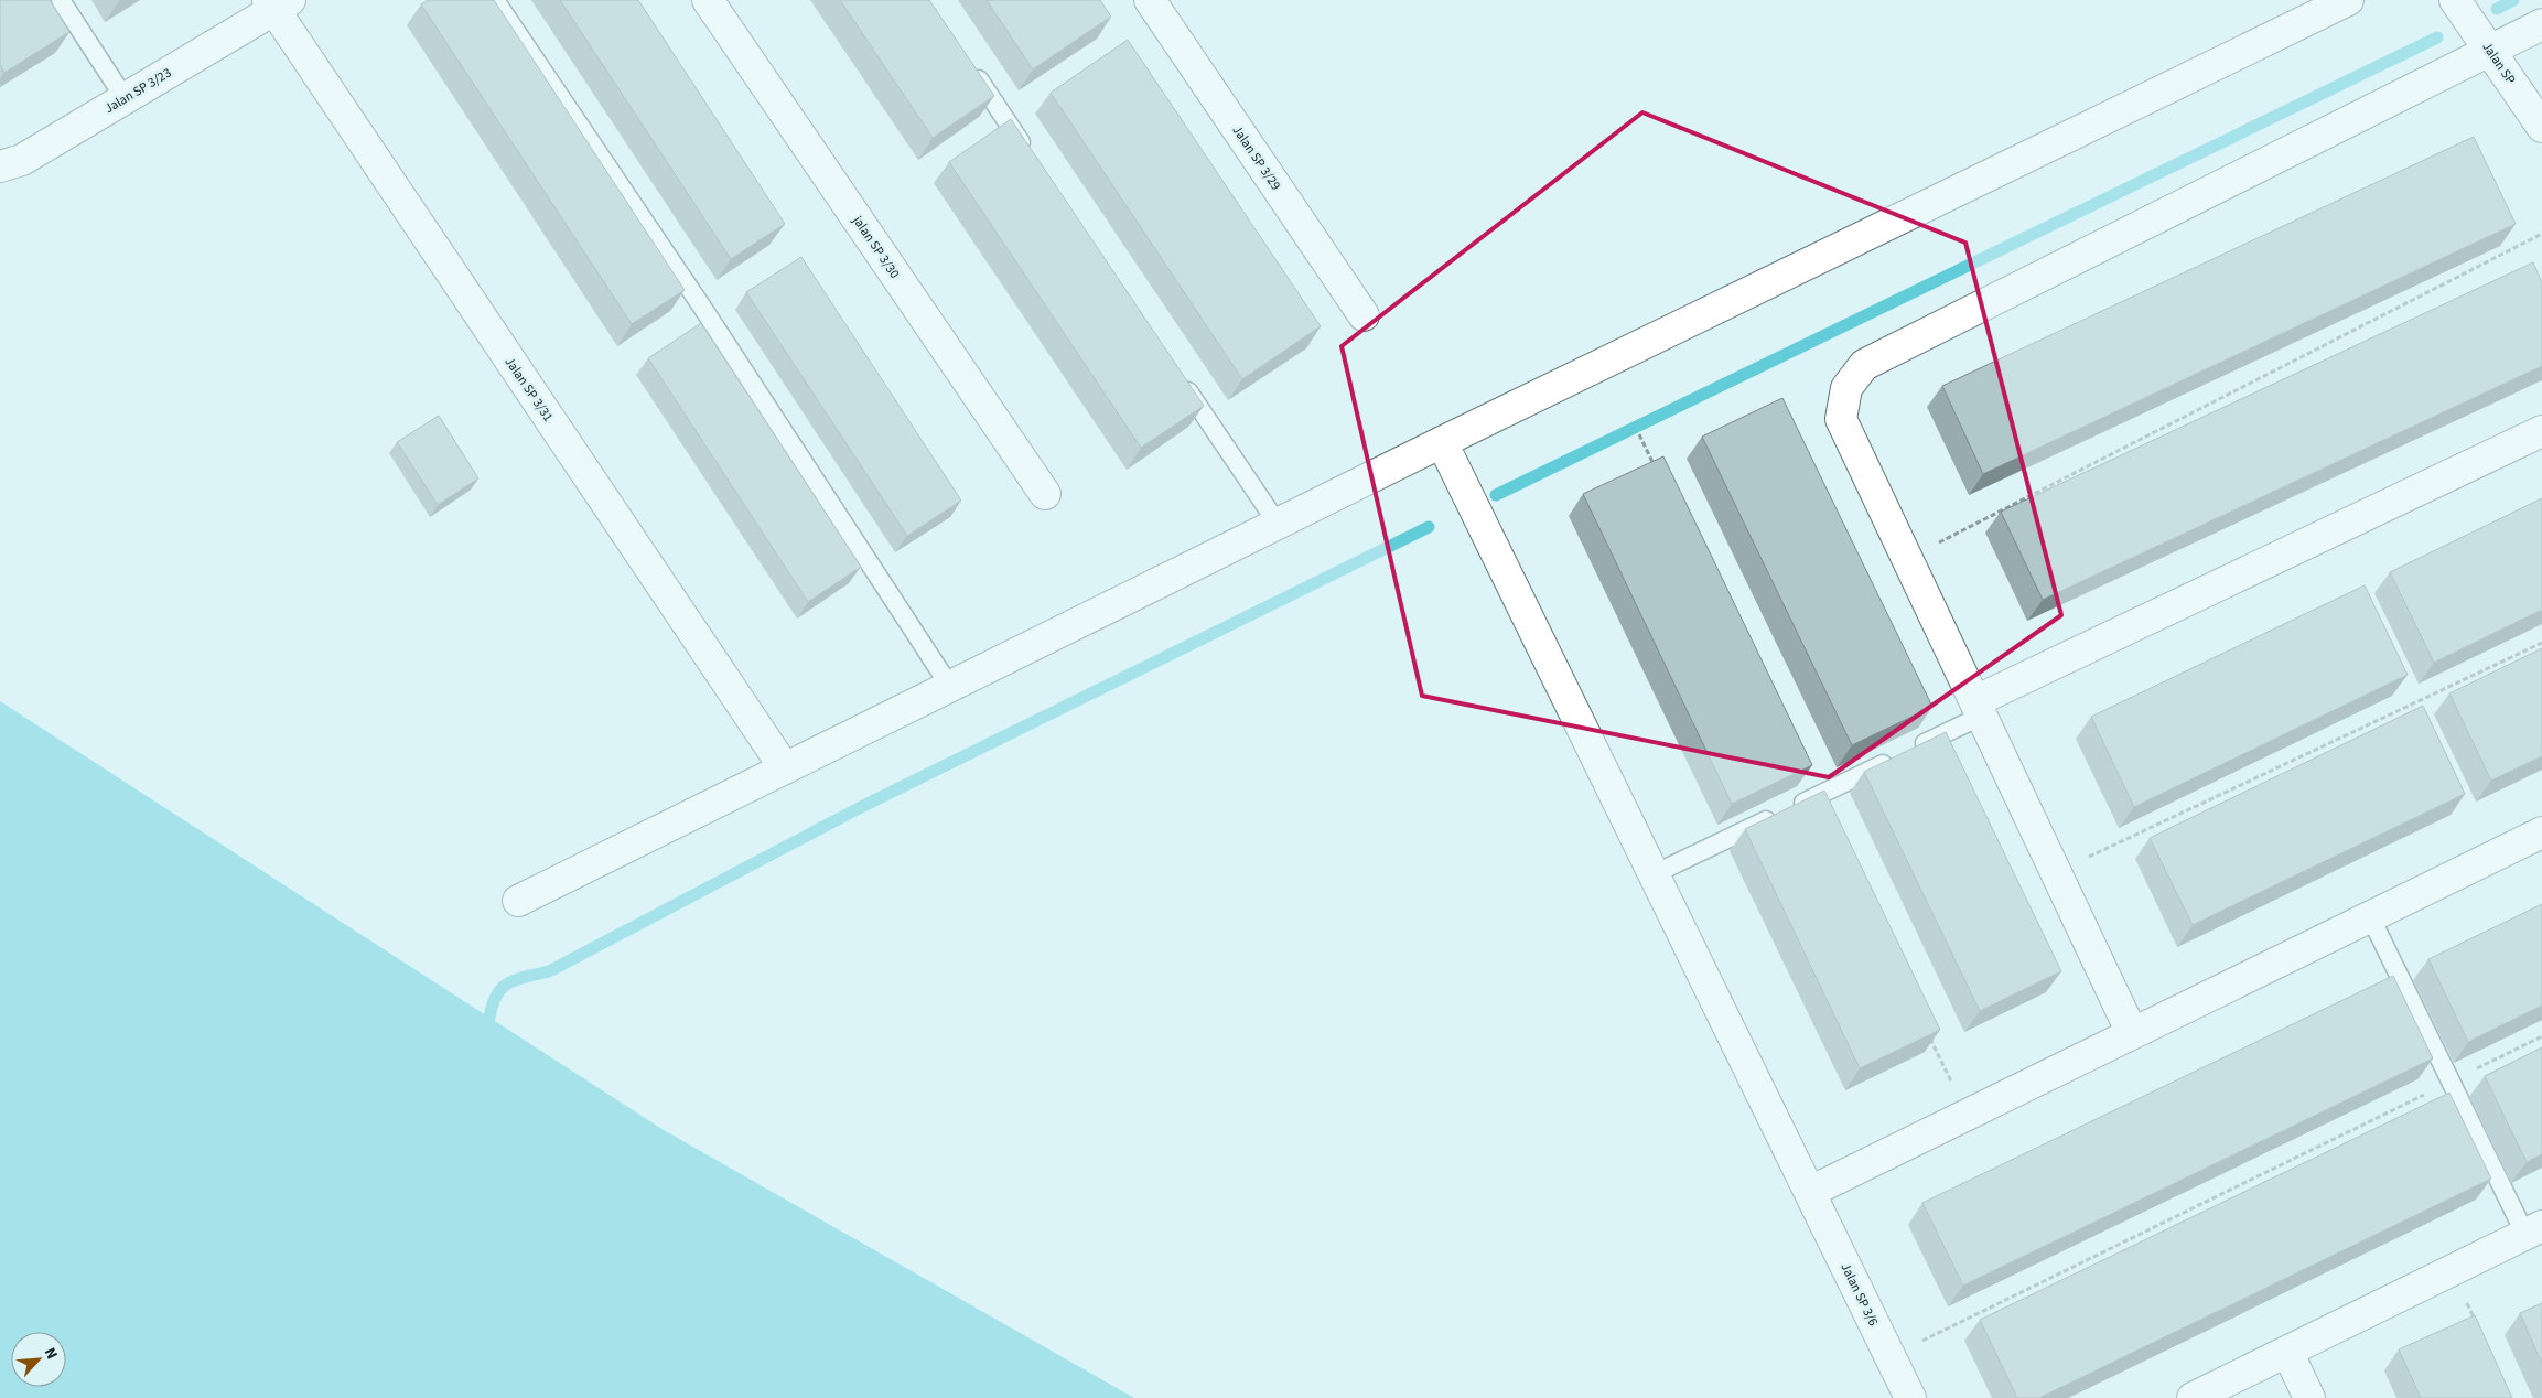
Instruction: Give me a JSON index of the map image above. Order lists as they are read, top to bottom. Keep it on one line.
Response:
{"streets":{"street":["Jalan SP","Jalan SP 3/23","Jalan SP 3/29","jalan SP 3/30","Jalan SP 3/31","Jalan SP 3/6"]},"crossings":[["Jalan SP 3/23","Jalan SP 3/31"]],"north":"top right"}
